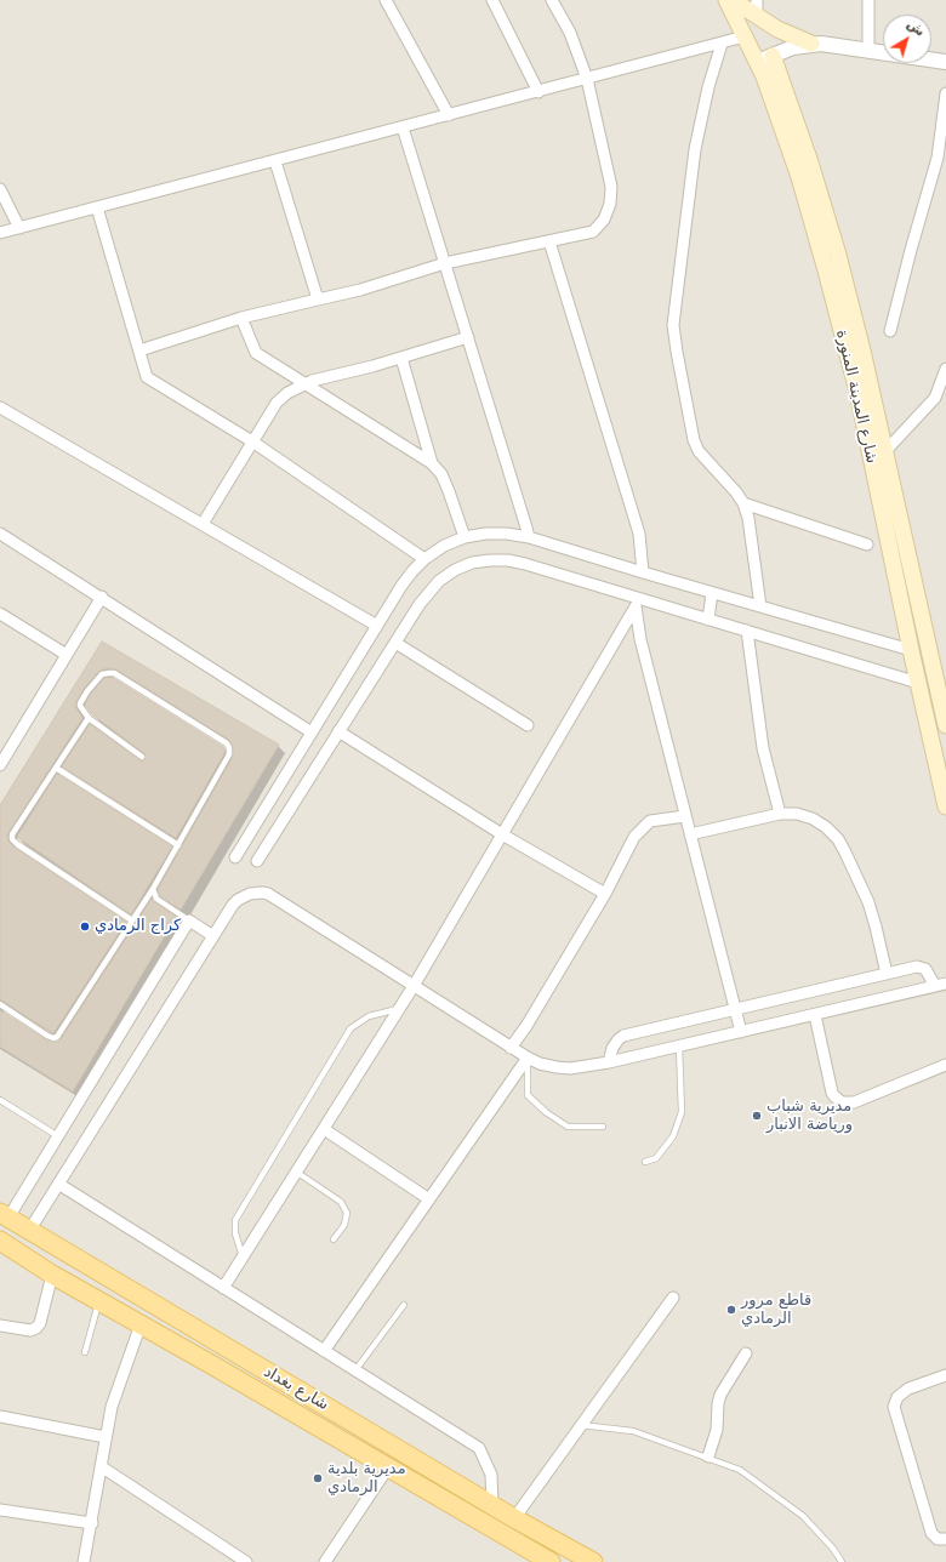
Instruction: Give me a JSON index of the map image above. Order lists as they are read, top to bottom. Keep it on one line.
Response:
{"streets":{"main road":["شارع المدينة المنورة","شارع بغداد"]},"places":["كراج الرمادي","مديرية شباب ورياضة الانبار","قاطع مرور الرمادي","مديرية بلدية الرمادي"],"north":"top right"}
